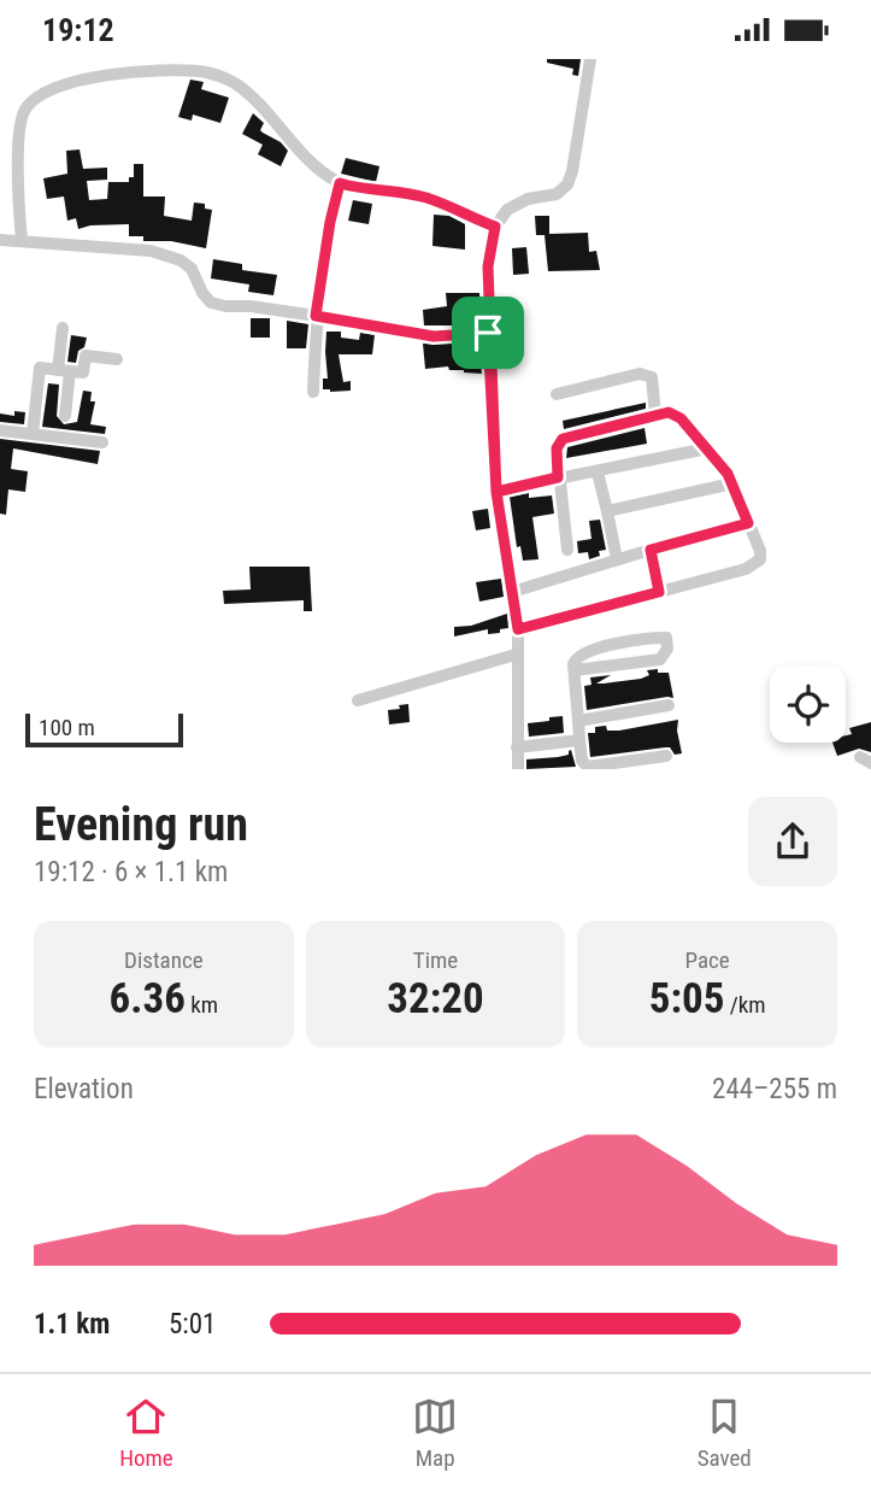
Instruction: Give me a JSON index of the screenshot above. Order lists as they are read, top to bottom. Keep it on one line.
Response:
{"scale_bar":"100 m","page":{"status":"19:12","scale":"100 m","heading":["Evening run","19:12 · 6 × 1.1 km"],"stats":[["Distance","6.36 km"],["Time","32:20"],["Pace","5:05 /km"]],"chart":["Elevation","244–255 m"],"list":[{"name":"1.1 km","note":"5:01"}],"tabs":["Home","Map","Saved"]}}
